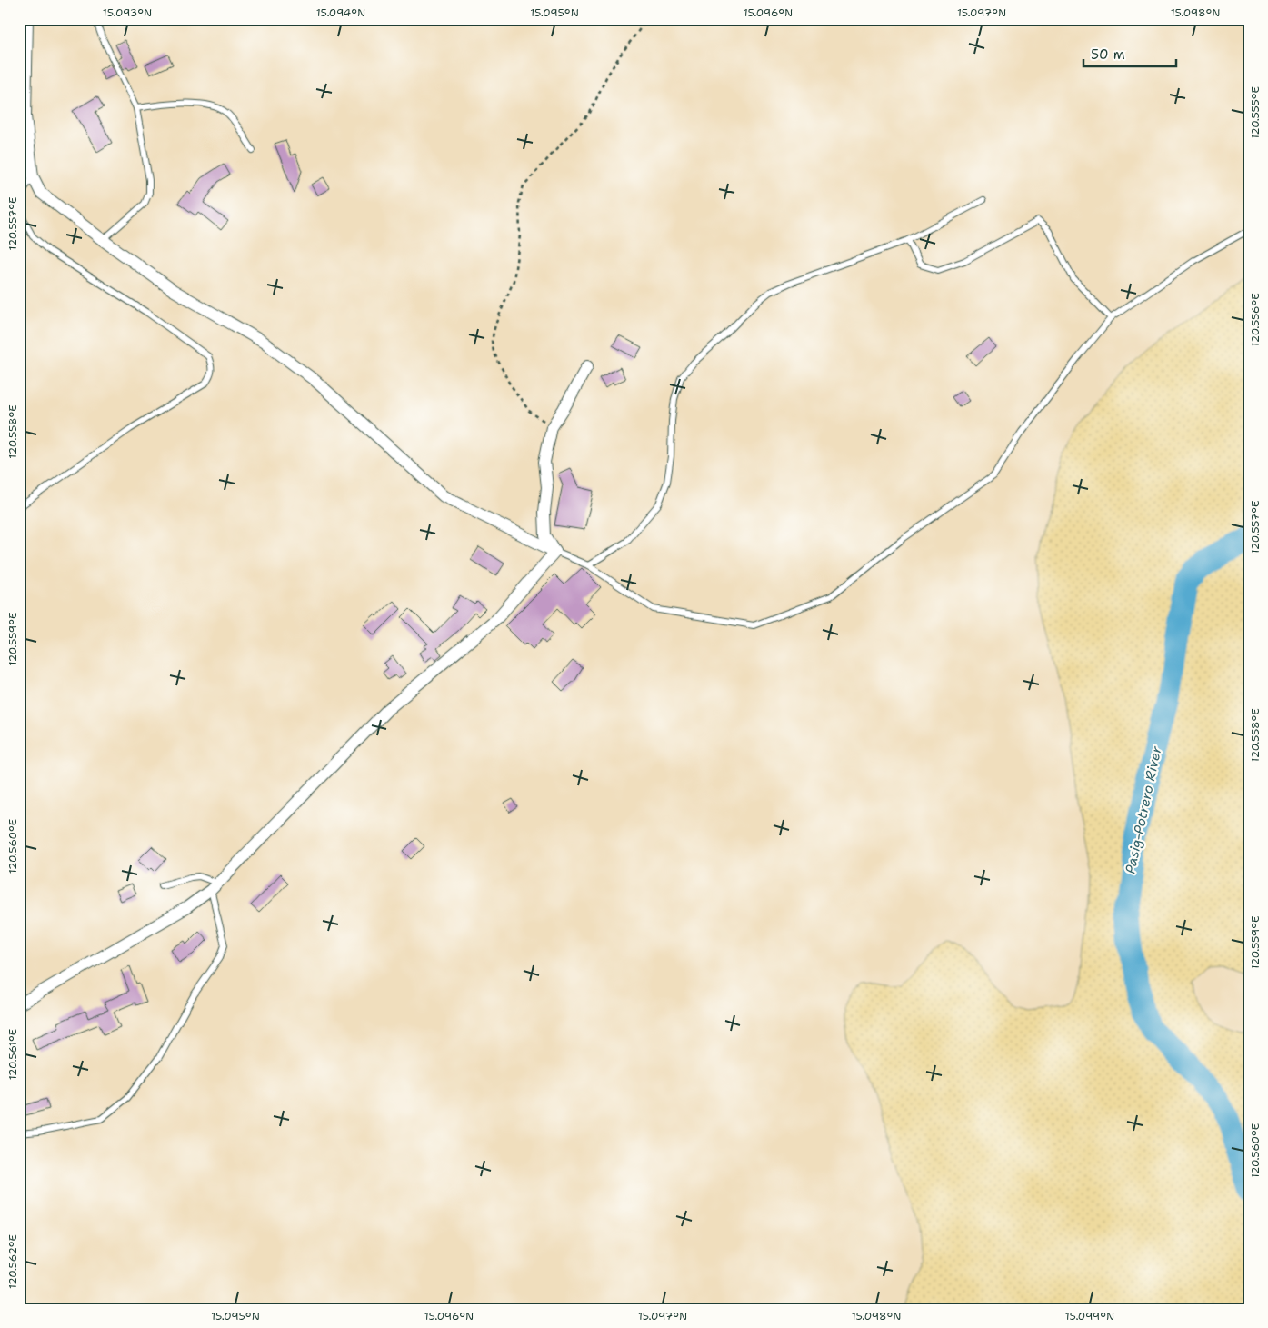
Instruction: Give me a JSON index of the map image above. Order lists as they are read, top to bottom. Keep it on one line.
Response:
{"water":["Pasig-Potrero River"],"scale_bar":"50 m","coordinates":["15.093°N","15.094°N","15.095°N","15.096°N","15.097°N","15.098°N","120.555°E","120.557°E","120.556°E","120.558°E","120.559°E","120.560°E","120.561°E","120.562°E","15.099°N"]}
